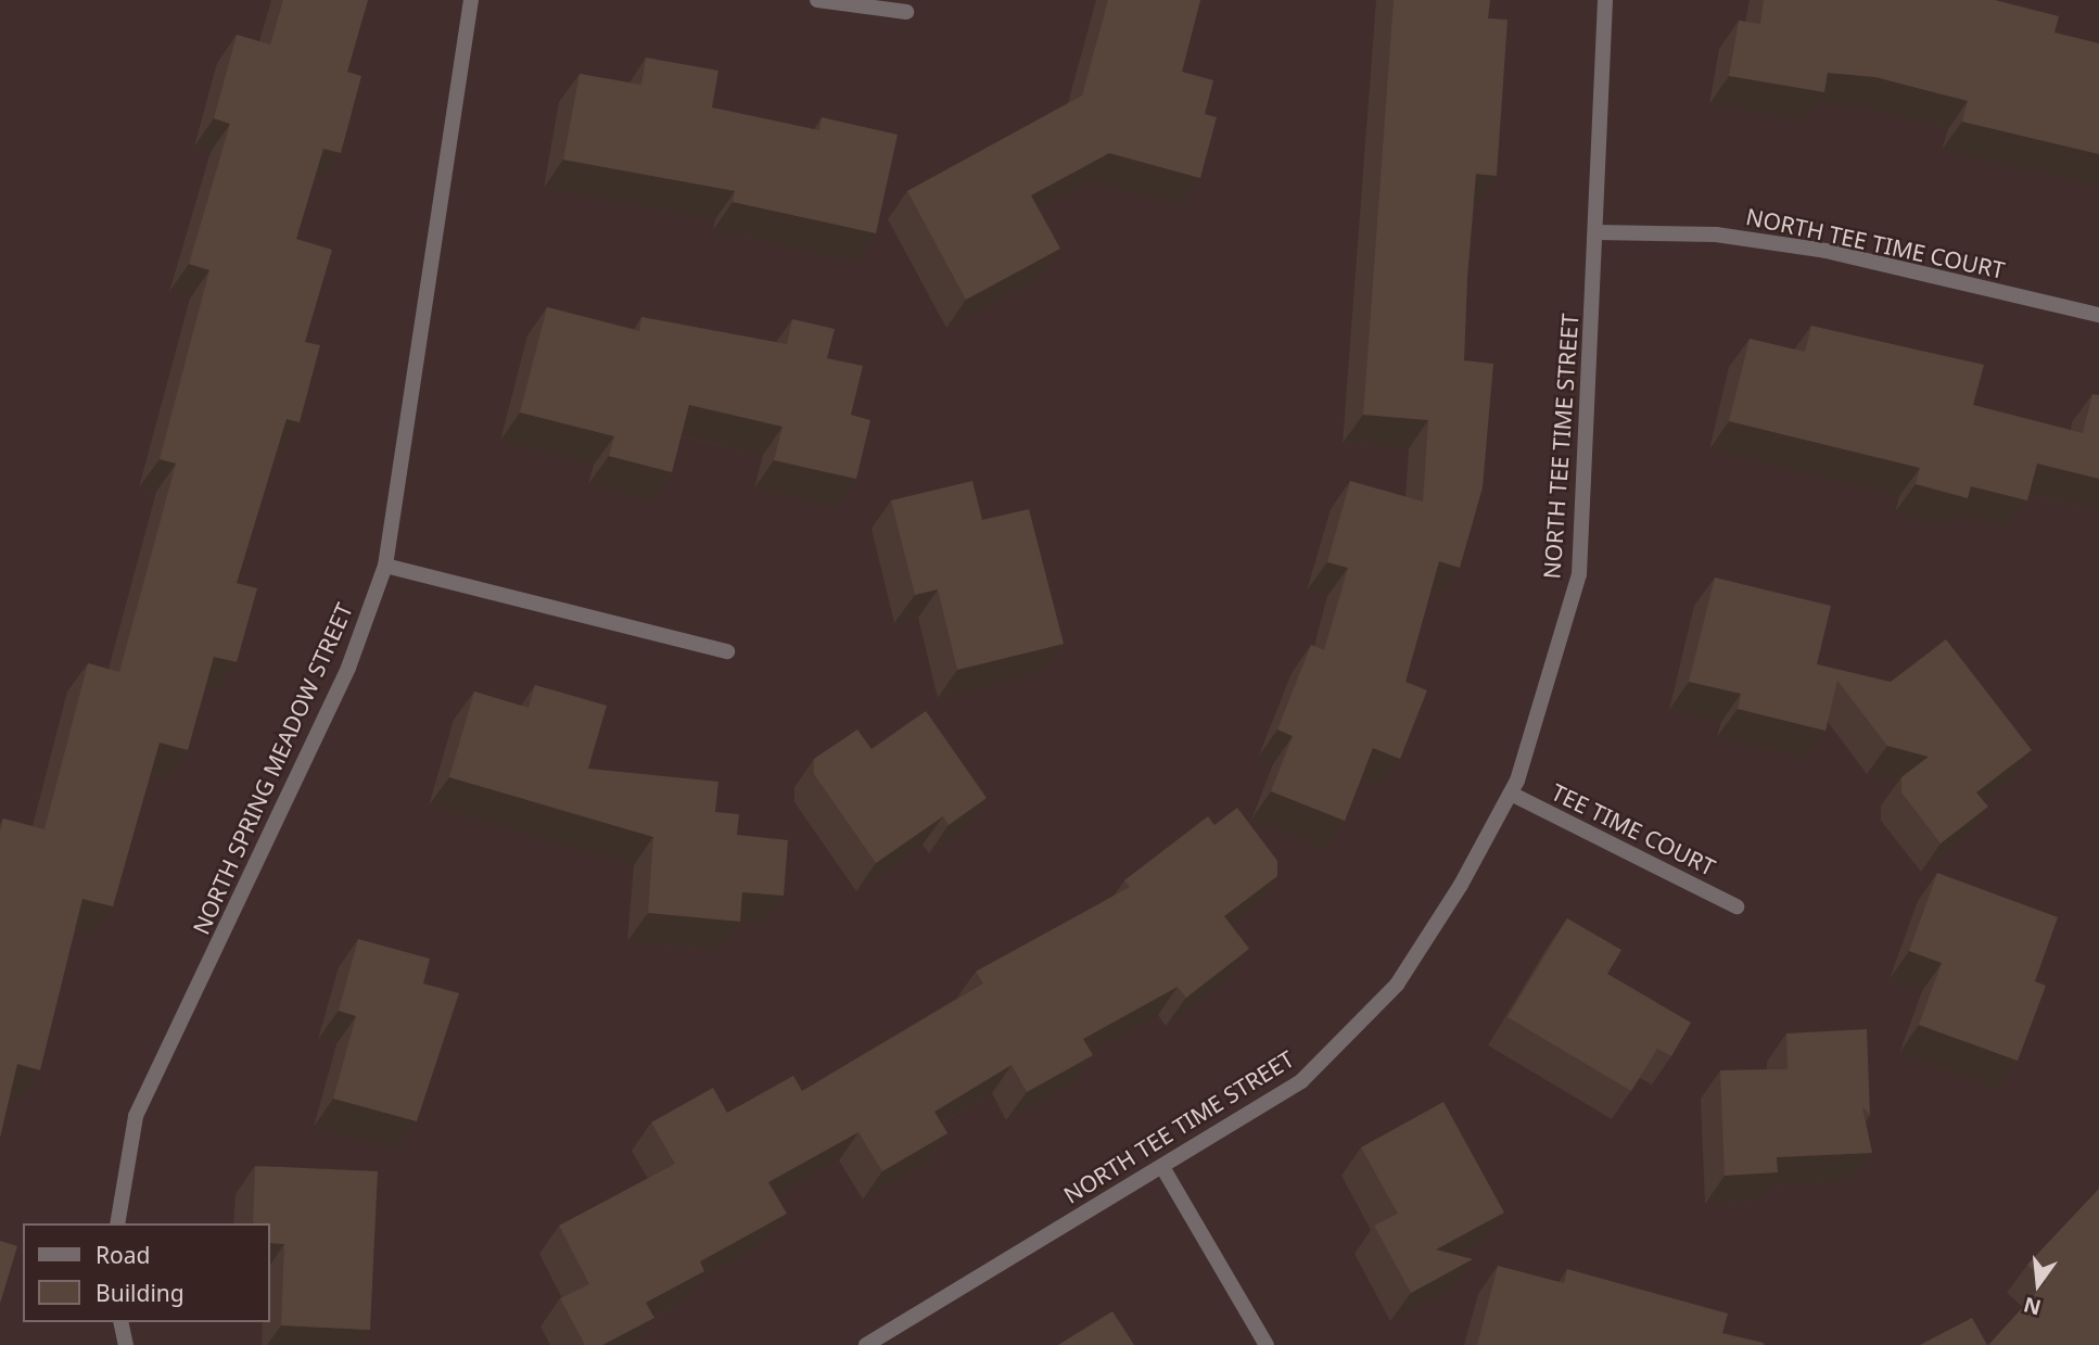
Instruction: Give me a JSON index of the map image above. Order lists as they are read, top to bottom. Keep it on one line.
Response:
{"streets":{"street":["NORTH TEE TIME COURT","NORTH TEE TIME STREET","NORTH SPRING MEADOW STREET","TEE TIME COURT"]},"crossings":[["NORTH TEE TIME COURT","NORTH TEE TIME STREET"],["NORTH TEE TIME STREET","TEE TIME COURT"]],"legend":["Road","Building"],"north":"bottom"}
